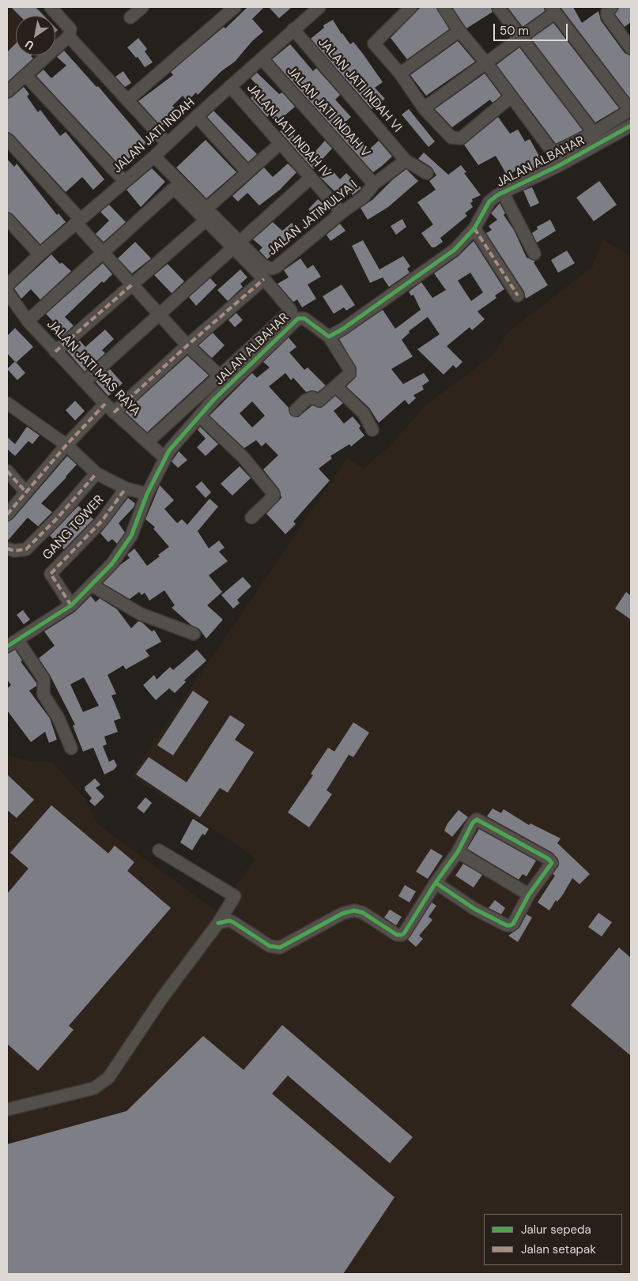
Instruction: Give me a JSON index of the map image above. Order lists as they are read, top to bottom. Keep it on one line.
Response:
{"streets":{"street":["JALAN JATI INDAH VI","JALAN JATI INDAH V","JALAN JATI INDAH IV","JALAN JATI INDAH","JALAN ALBAHAR","JALAN JATIMULYA I","JALAN JATI MAS RAYA","GANG TOWER"]},"crossings":[["JALAN JATI INDAH VI","JALAN JATI INDAH"],["JALAN JATI INDAH VI","JALAN JATIMULYA I"],["JALAN JATI INDAH V","JALAN JATI INDAH"],["JALAN JATI INDAH V","JALAN JATIMULYA I"],["JALAN JATI INDAH IV","JALAN JATI INDAH"],["JALAN JATI INDAH IV","JALAN JATIMULYA I"],["JALAN JATI INDAH","JALAN JATIMULYA I"],["JALAN ALBAHAR","JALAN JATI MAS RAYA"],["JALAN ALBAHAR","GANG TOWER"]],"legend":["Jalur sepeda","Jalan setapak"],"scale_bar":"50 m","north":"bottom left"}
